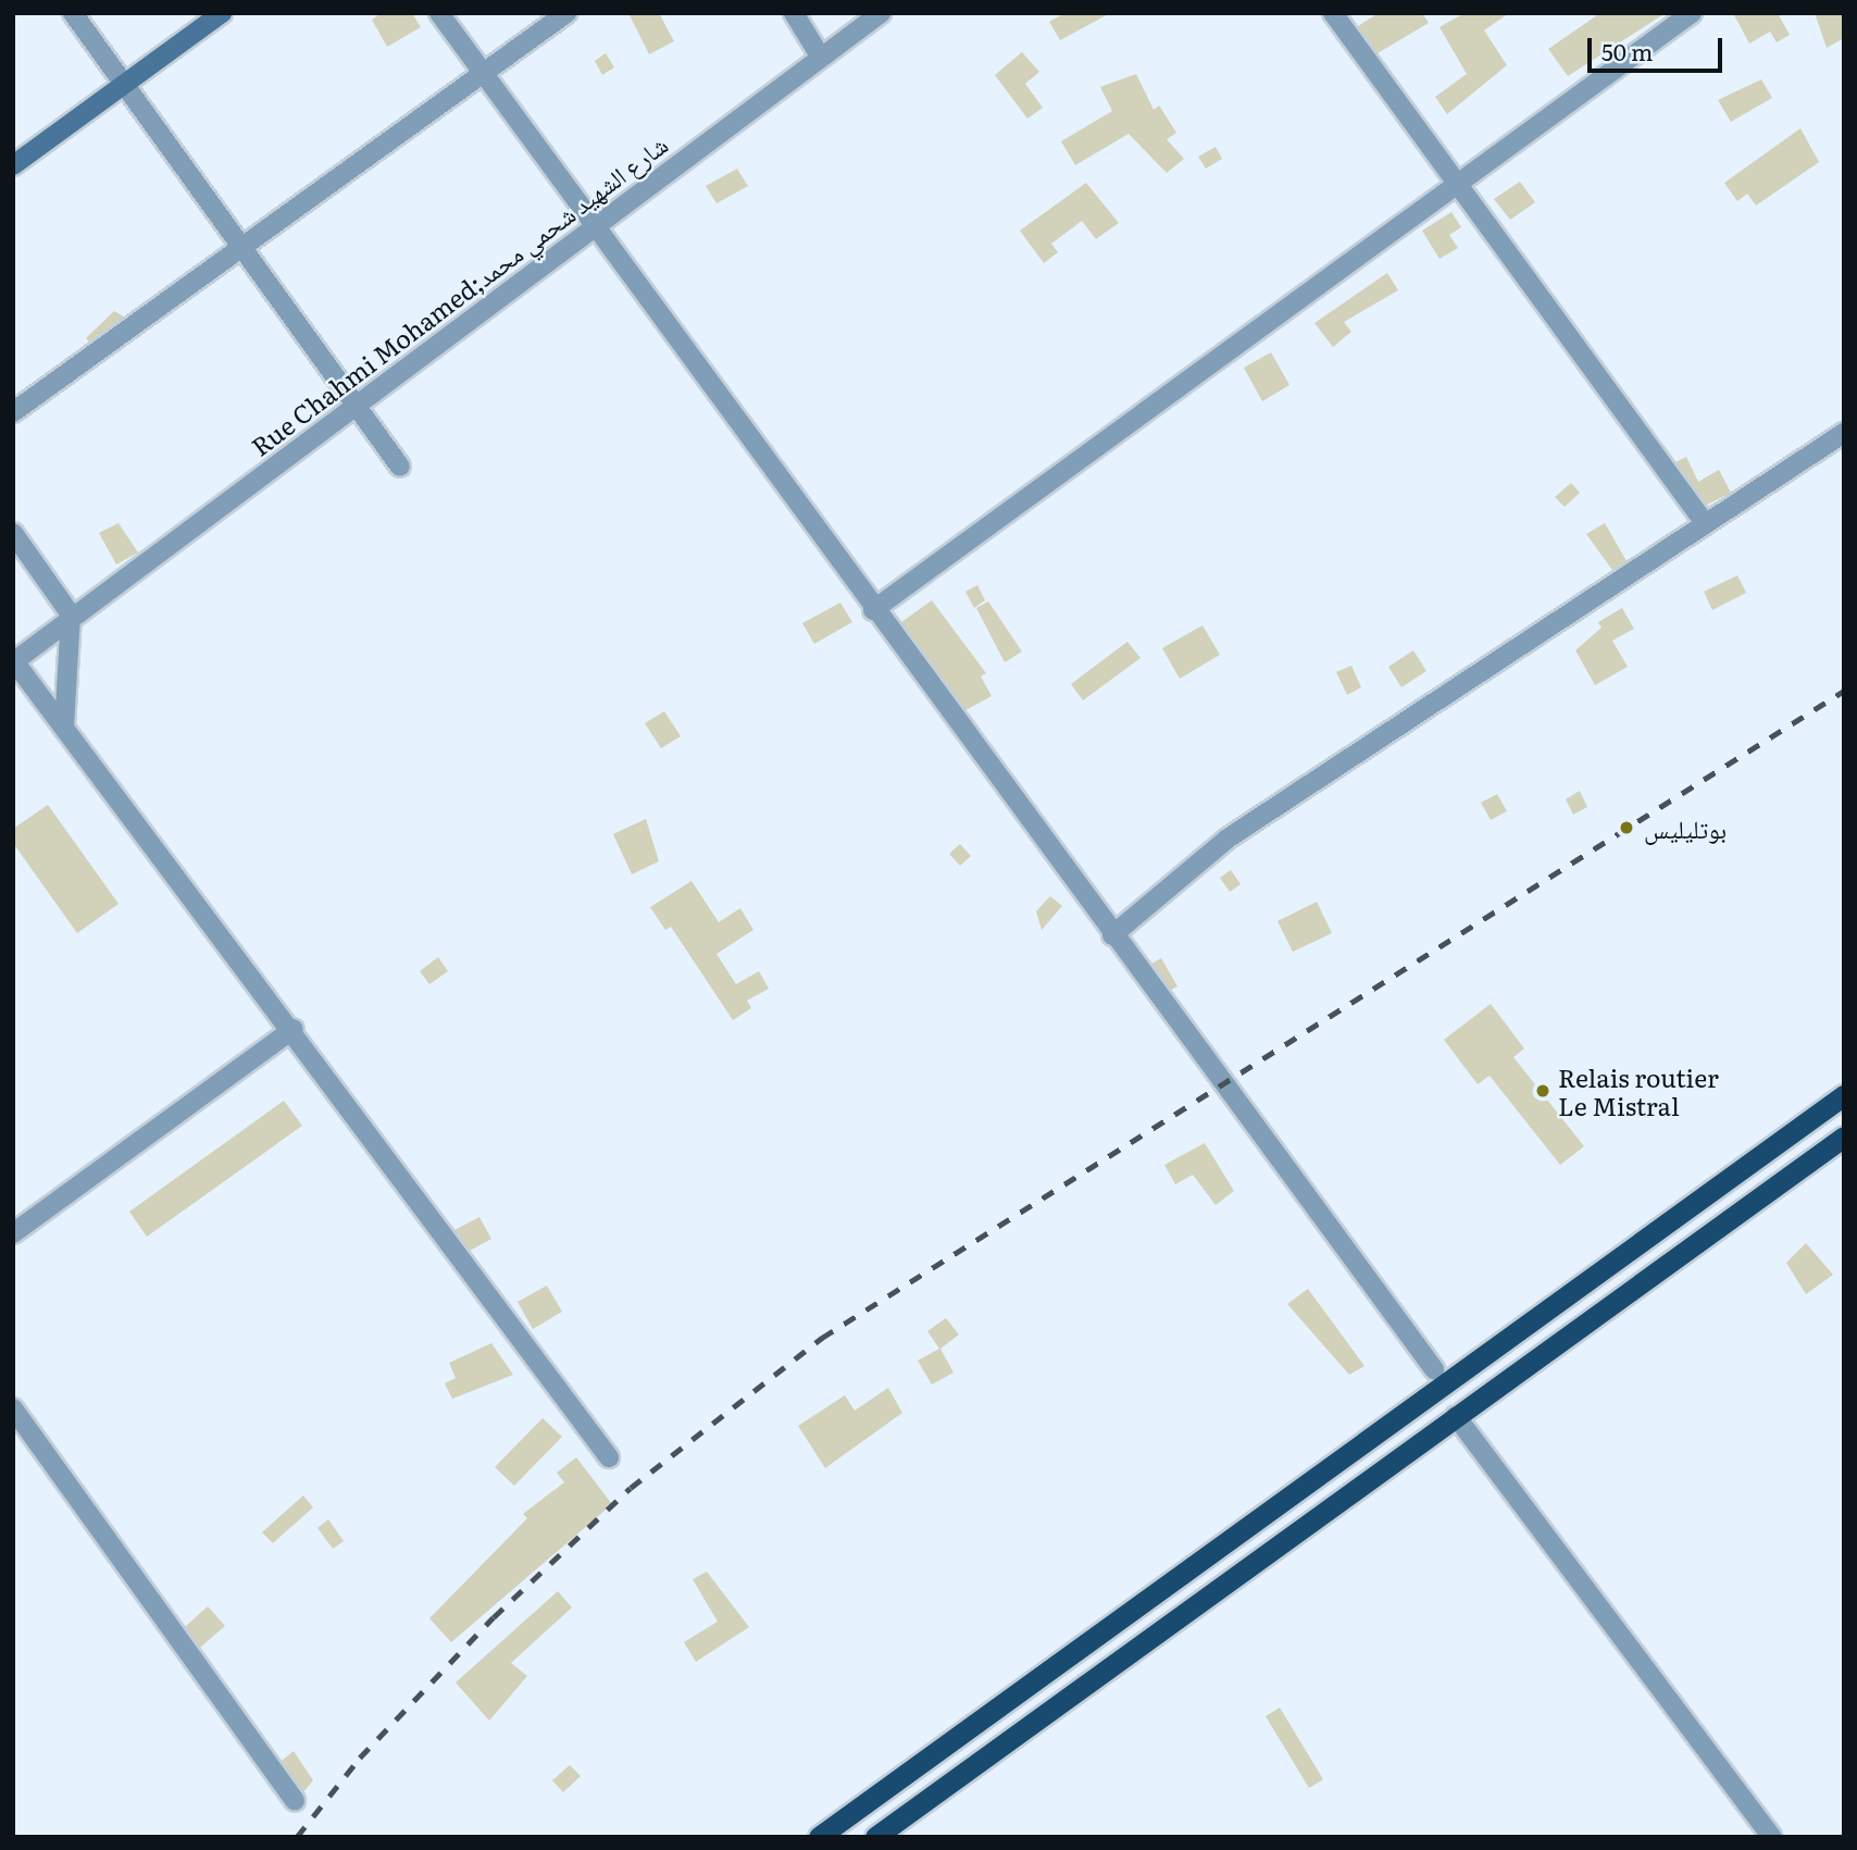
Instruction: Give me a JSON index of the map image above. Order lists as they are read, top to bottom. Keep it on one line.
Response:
{"streets":{"street":["Rue Chahmi Mohamed;شارع الشهيد شحمي محمد"]},"places":["بوتليليس","Relais routier Le Mistral"],"scale_bar":"50 m"}
